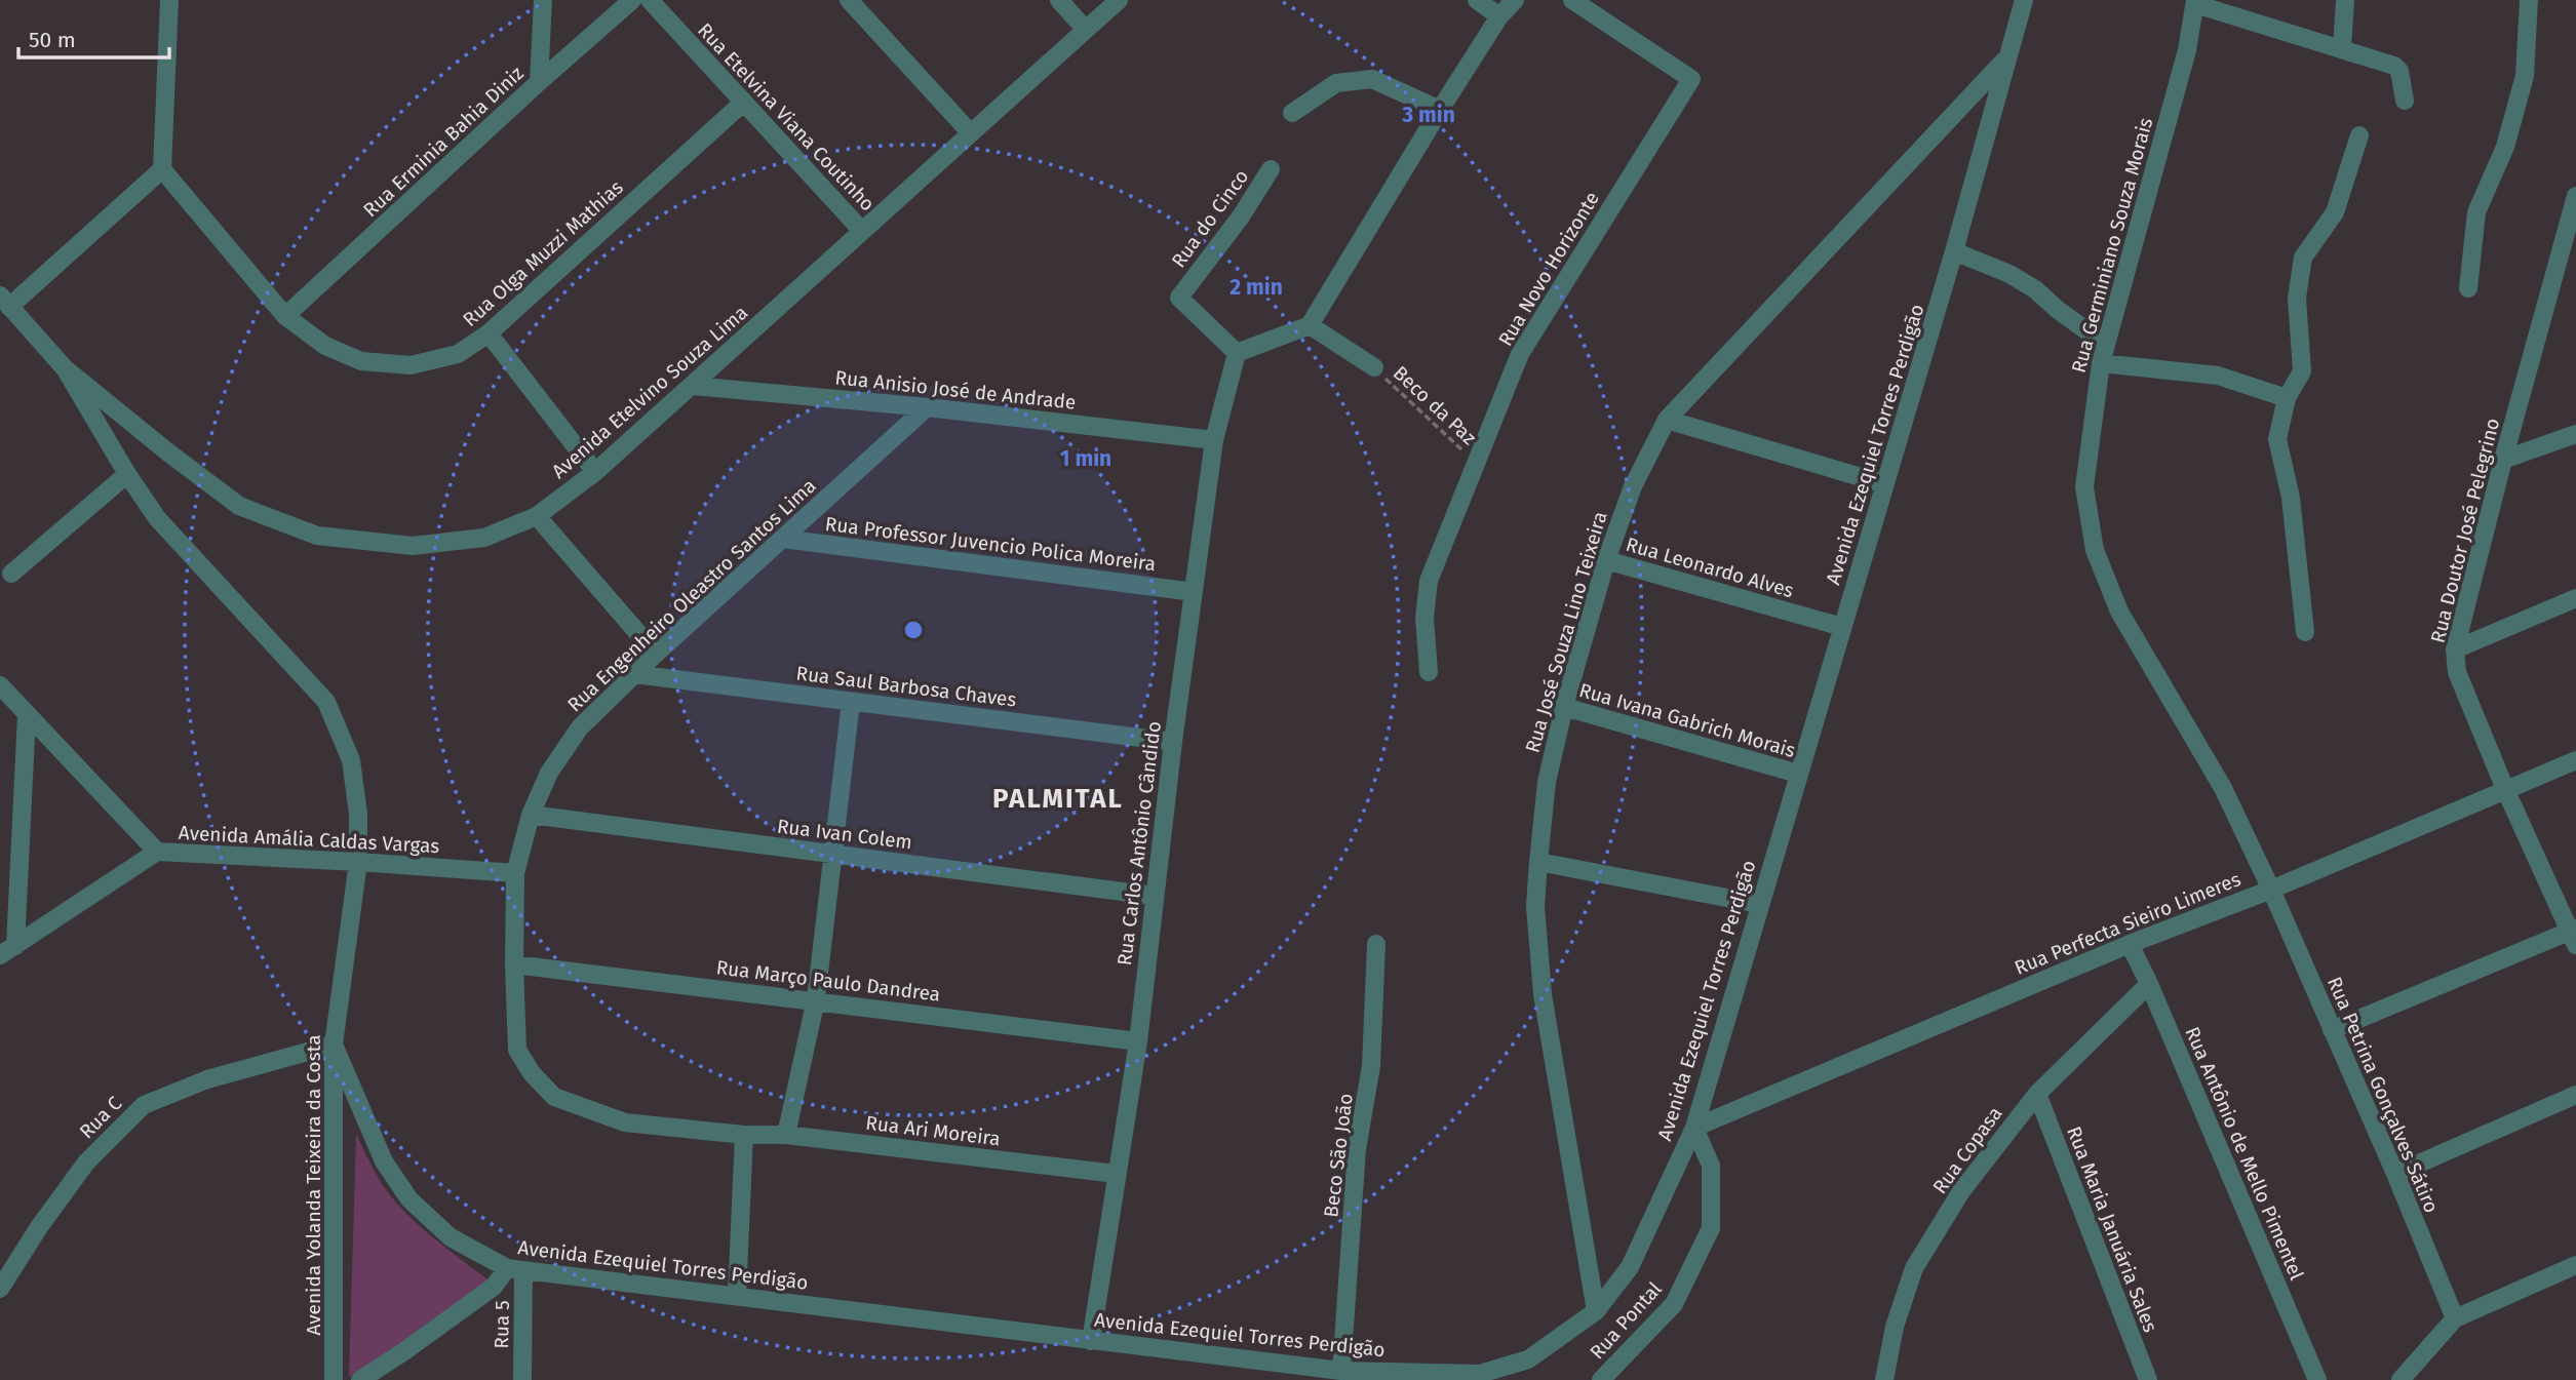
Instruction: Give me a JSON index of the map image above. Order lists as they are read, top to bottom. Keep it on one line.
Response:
{"streets":{"street":["Rua Etelvina Viana Coutinho","Rua Erminia Bahia Diniz","Rua do Cinco","Rua Germiniano Souza Morais","Rua Olga Muzzi Mathias","Rua Novo Horizonte","Rua Anisio José de Andrade","Avenida Etelvino Souza Lima","Avenida Ezequiel Torres Perdigão","Rua Doutor José Pelegrino","Rua Professor Juvencio Polica Moreira","Rua Leonardo Alves","Rua Engenheiro Oleastro Santos Lima","Rua José Souza Lino Teixeira","Rua Saul Barbosa Chaves","Rua Ivana Gabrich Morais","Rua Ivan Colem","Avenida Amália Caldas Vargas","Rua Carlos Antônio Cândido","Rua Perfecta Sieiro Limeres","Rua Março Paulo Dandrea","Rua Petrina Gonçalves Sátiro","Rua C","Rua Ari Moreira","Rua Copasa","Rua Antônio de Mello Pimentel","Beco São João","Avenida Yolanda Teixeira da Costa","Rua Maria Januária Sales","Rua Pontal","Rua 5"],"path":["Beco da Paz"]},"crossings":[["Rua Etelvina Viana Coutinho","Rua Olga Muzzi Mathias"],["Rua Etelvina Viana Coutinho","Avenida Etelvino Souza Lima"],["Rua Erminia Bahia Diniz","Rua Olga Muzzi Mathias"],["Rua do Cinco","Rua Carlos Antônio Cândido"],["Rua Germiniano Souza Morais","Rua Perfecta Sieiro Limeres"],["Rua Germiniano Souza Morais","Rua Petrina Gonçalves Sátiro"],["Rua Novo Horizonte","Beco da Paz"],["Rua Anisio José de Andrade","Avenida Etelvino Souza Lima"],["Rua Anisio José de Andrade","Rua Engenheiro Oleastro Santos Lima"],["Rua Anisio José de Andrade","Rua Carlos Antônio Cândido"],["Avenida Etelvino Souza Lima","Avenida Yolanda Teixeira da Costa"],["Avenida Ezequiel Torres Perdigão","Rua Leonardo Alves"],["Avenida Ezequiel Torres Perdigão","Rua José Souza Lino Teixeira"],["Avenida Ezequiel Torres Perdigão","Rua Ivana Gabrich Morais"],["Avenida Ezequiel Torres Perdigão","Rua Carlos Antônio Cândido"],["Avenida Ezequiel Torres Perdigão","Rua Perfecta Sieiro Limeres"],["Avenida Ezequiel Torres Perdigão","Rua C"],["Avenida Ezequiel Torres Perdigão","Beco São João"],["Avenida Ezequiel Torres Perdigão","Avenida Yolanda Teixeira da Costa"],["Avenida Ezequiel Torres Perdigão","Rua Pontal"],["Avenida Ezequiel Torres Perdigão","Rua 5"],["Rua Doutor José Pelegrino","Rua Perfecta Sieiro Limeres"],["Rua Professor Juvencio Polica Moreira","Rua Engenheiro Oleastro Santos Lima"],["Rua Professor Juvencio Polica Moreira","Rua Carlos Antônio Cândido"],["Rua Leonardo Alves","Rua José Souza Lino Teixeira"],["Rua Engenheiro Oleastro Santos Lima","Rua Saul Barbosa Chaves"],["Rua Engenheiro Oleastro Santos Lima","Rua Ivan Colem"],["Rua Engenheiro Oleastro Santos Lima","Avenida Amália Caldas Vargas"],["Rua Engenheiro Oleastro Santos Lima","Rua Março Paulo Dandrea"],["Rua Engenheiro Oleastro Santos Lima","Rua Ari Moreira"],["Rua José Souza Lino Teixeira","Rua Ivana Gabrich Morais"],["Rua Saul Barbosa Chaves","Rua Carlos Antônio Cândido"],["Rua Ivan Colem","Rua Carlos Antônio Cândido"],["Avenida Amália Caldas Vargas","Avenida Yolanda Teixeira da Costa"],["Rua Carlos Antônio Cândido","Rua Março Paulo Dandrea"],["Rua Carlos Antônio Cândido","Rua Ari Moreira"],["Rua Perfecta Sieiro Limeres","Rua Petrina Gonçalves Sátiro"],["Rua Perfecta Sieiro Limeres","Rua Antônio de Mello Pimentel"],["Rua Perfecta Sieiro Limeres","Rua Pontal"],["Rua C","Avenida Yolanda Teixeira da Costa"],["Rua Copasa","Rua Antônio de Mello Pimentel"],["Rua Copasa","Rua Maria Januária Sales"]],"districts":["PALMITAL"],"scale_bar":"50 m","rings":["3 min","2 min","1 min"]}
